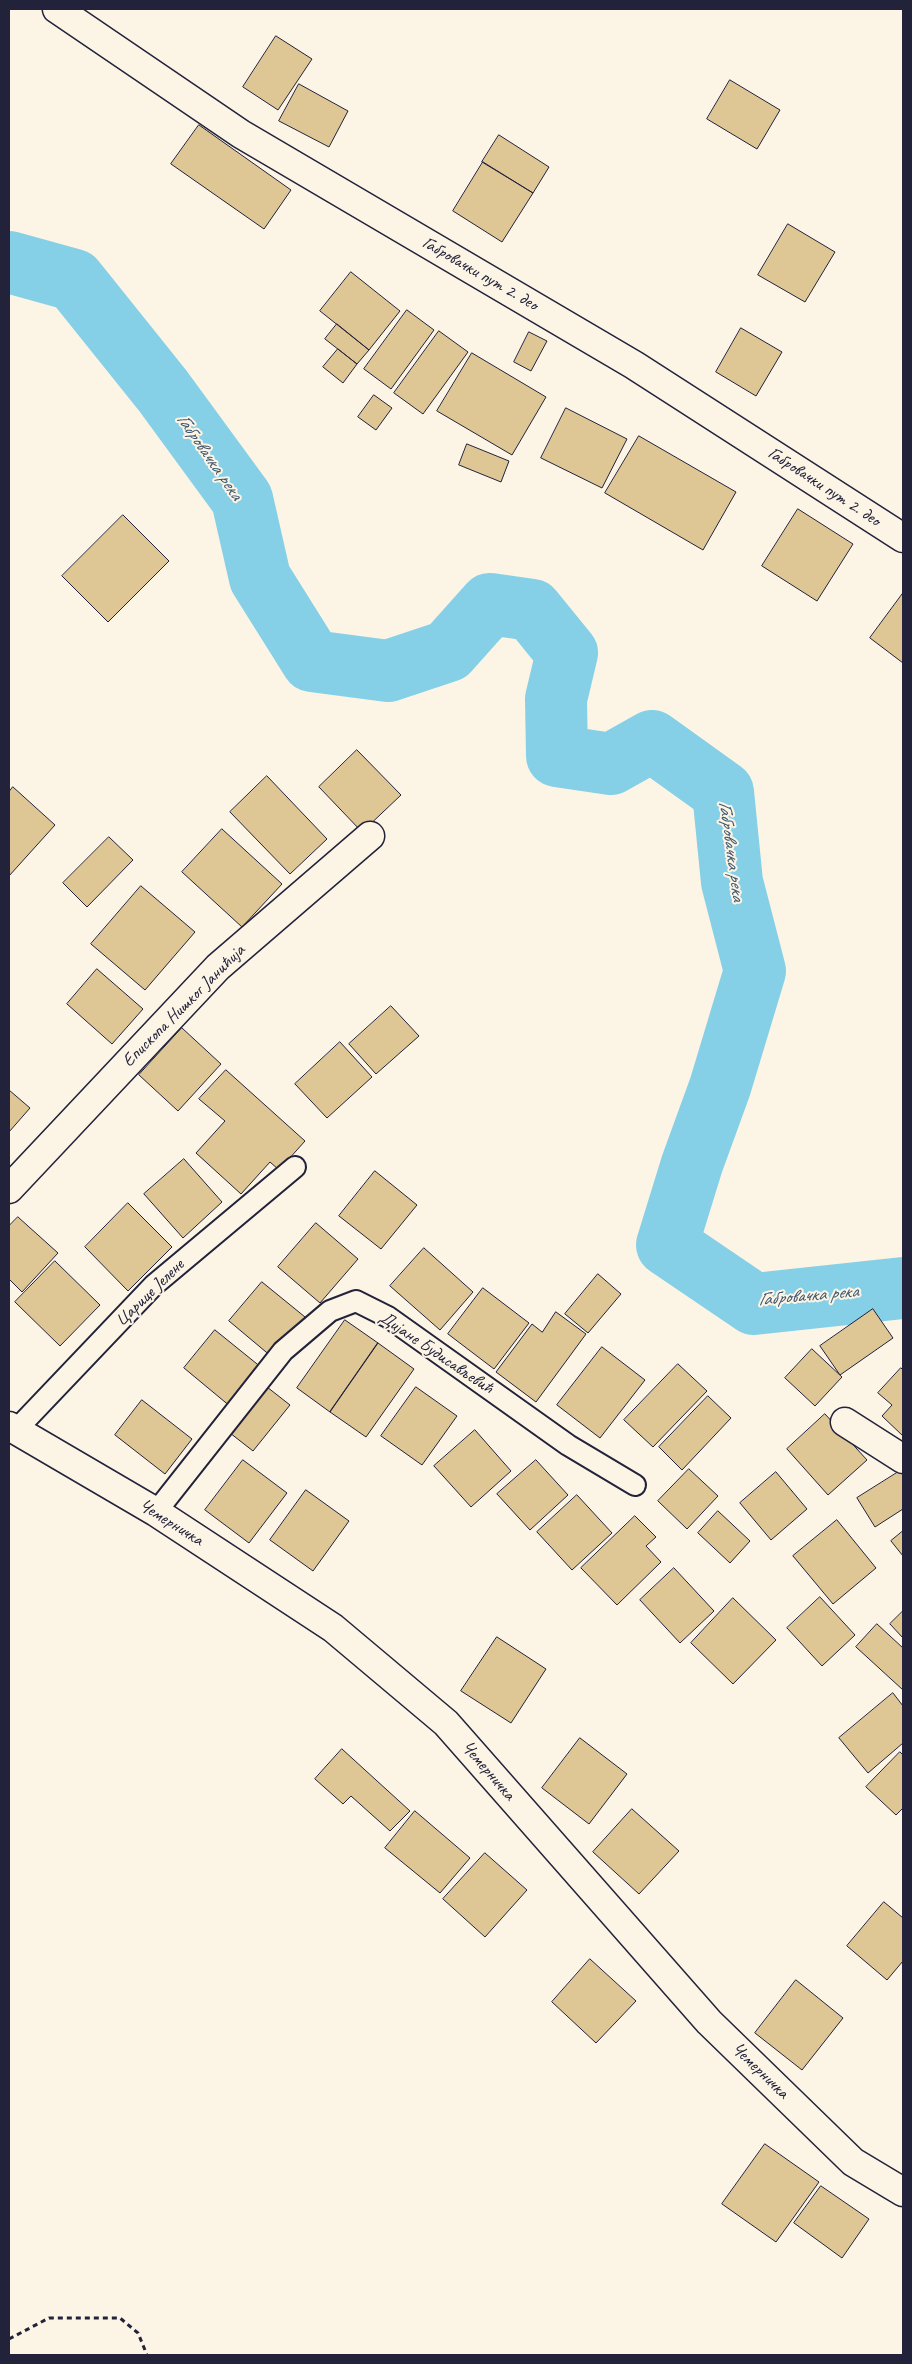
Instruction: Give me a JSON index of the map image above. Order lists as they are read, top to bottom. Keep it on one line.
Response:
{"streets":{"street":["Габровачки пут 2. део","Епископа Нишког Јанићија","Чемерничка"],"lane":["Царице Јелене","Дијане Будисављевић"]},"crossings":[["Царице Јелене","Чемерничка"],["Дијане Будисављевић","Чемерничка"]],"water":["Габровачка река"]}
